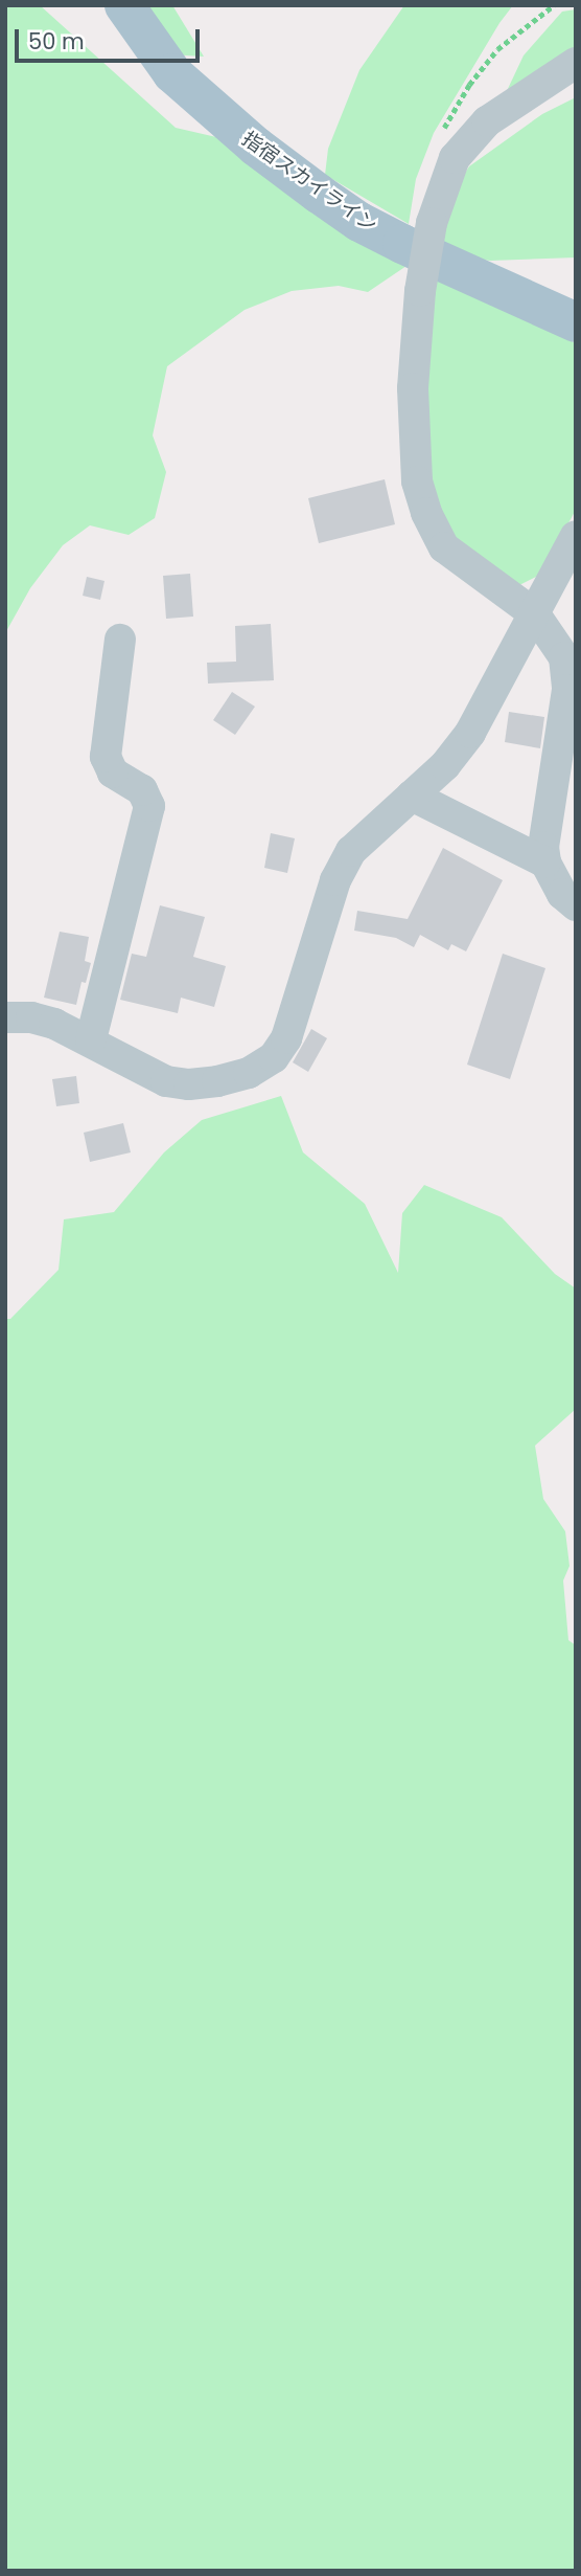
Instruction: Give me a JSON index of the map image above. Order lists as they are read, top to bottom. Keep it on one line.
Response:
{"streets":{"main road":["指宿スカイライン"]},"scale_bar":"50 m"}
